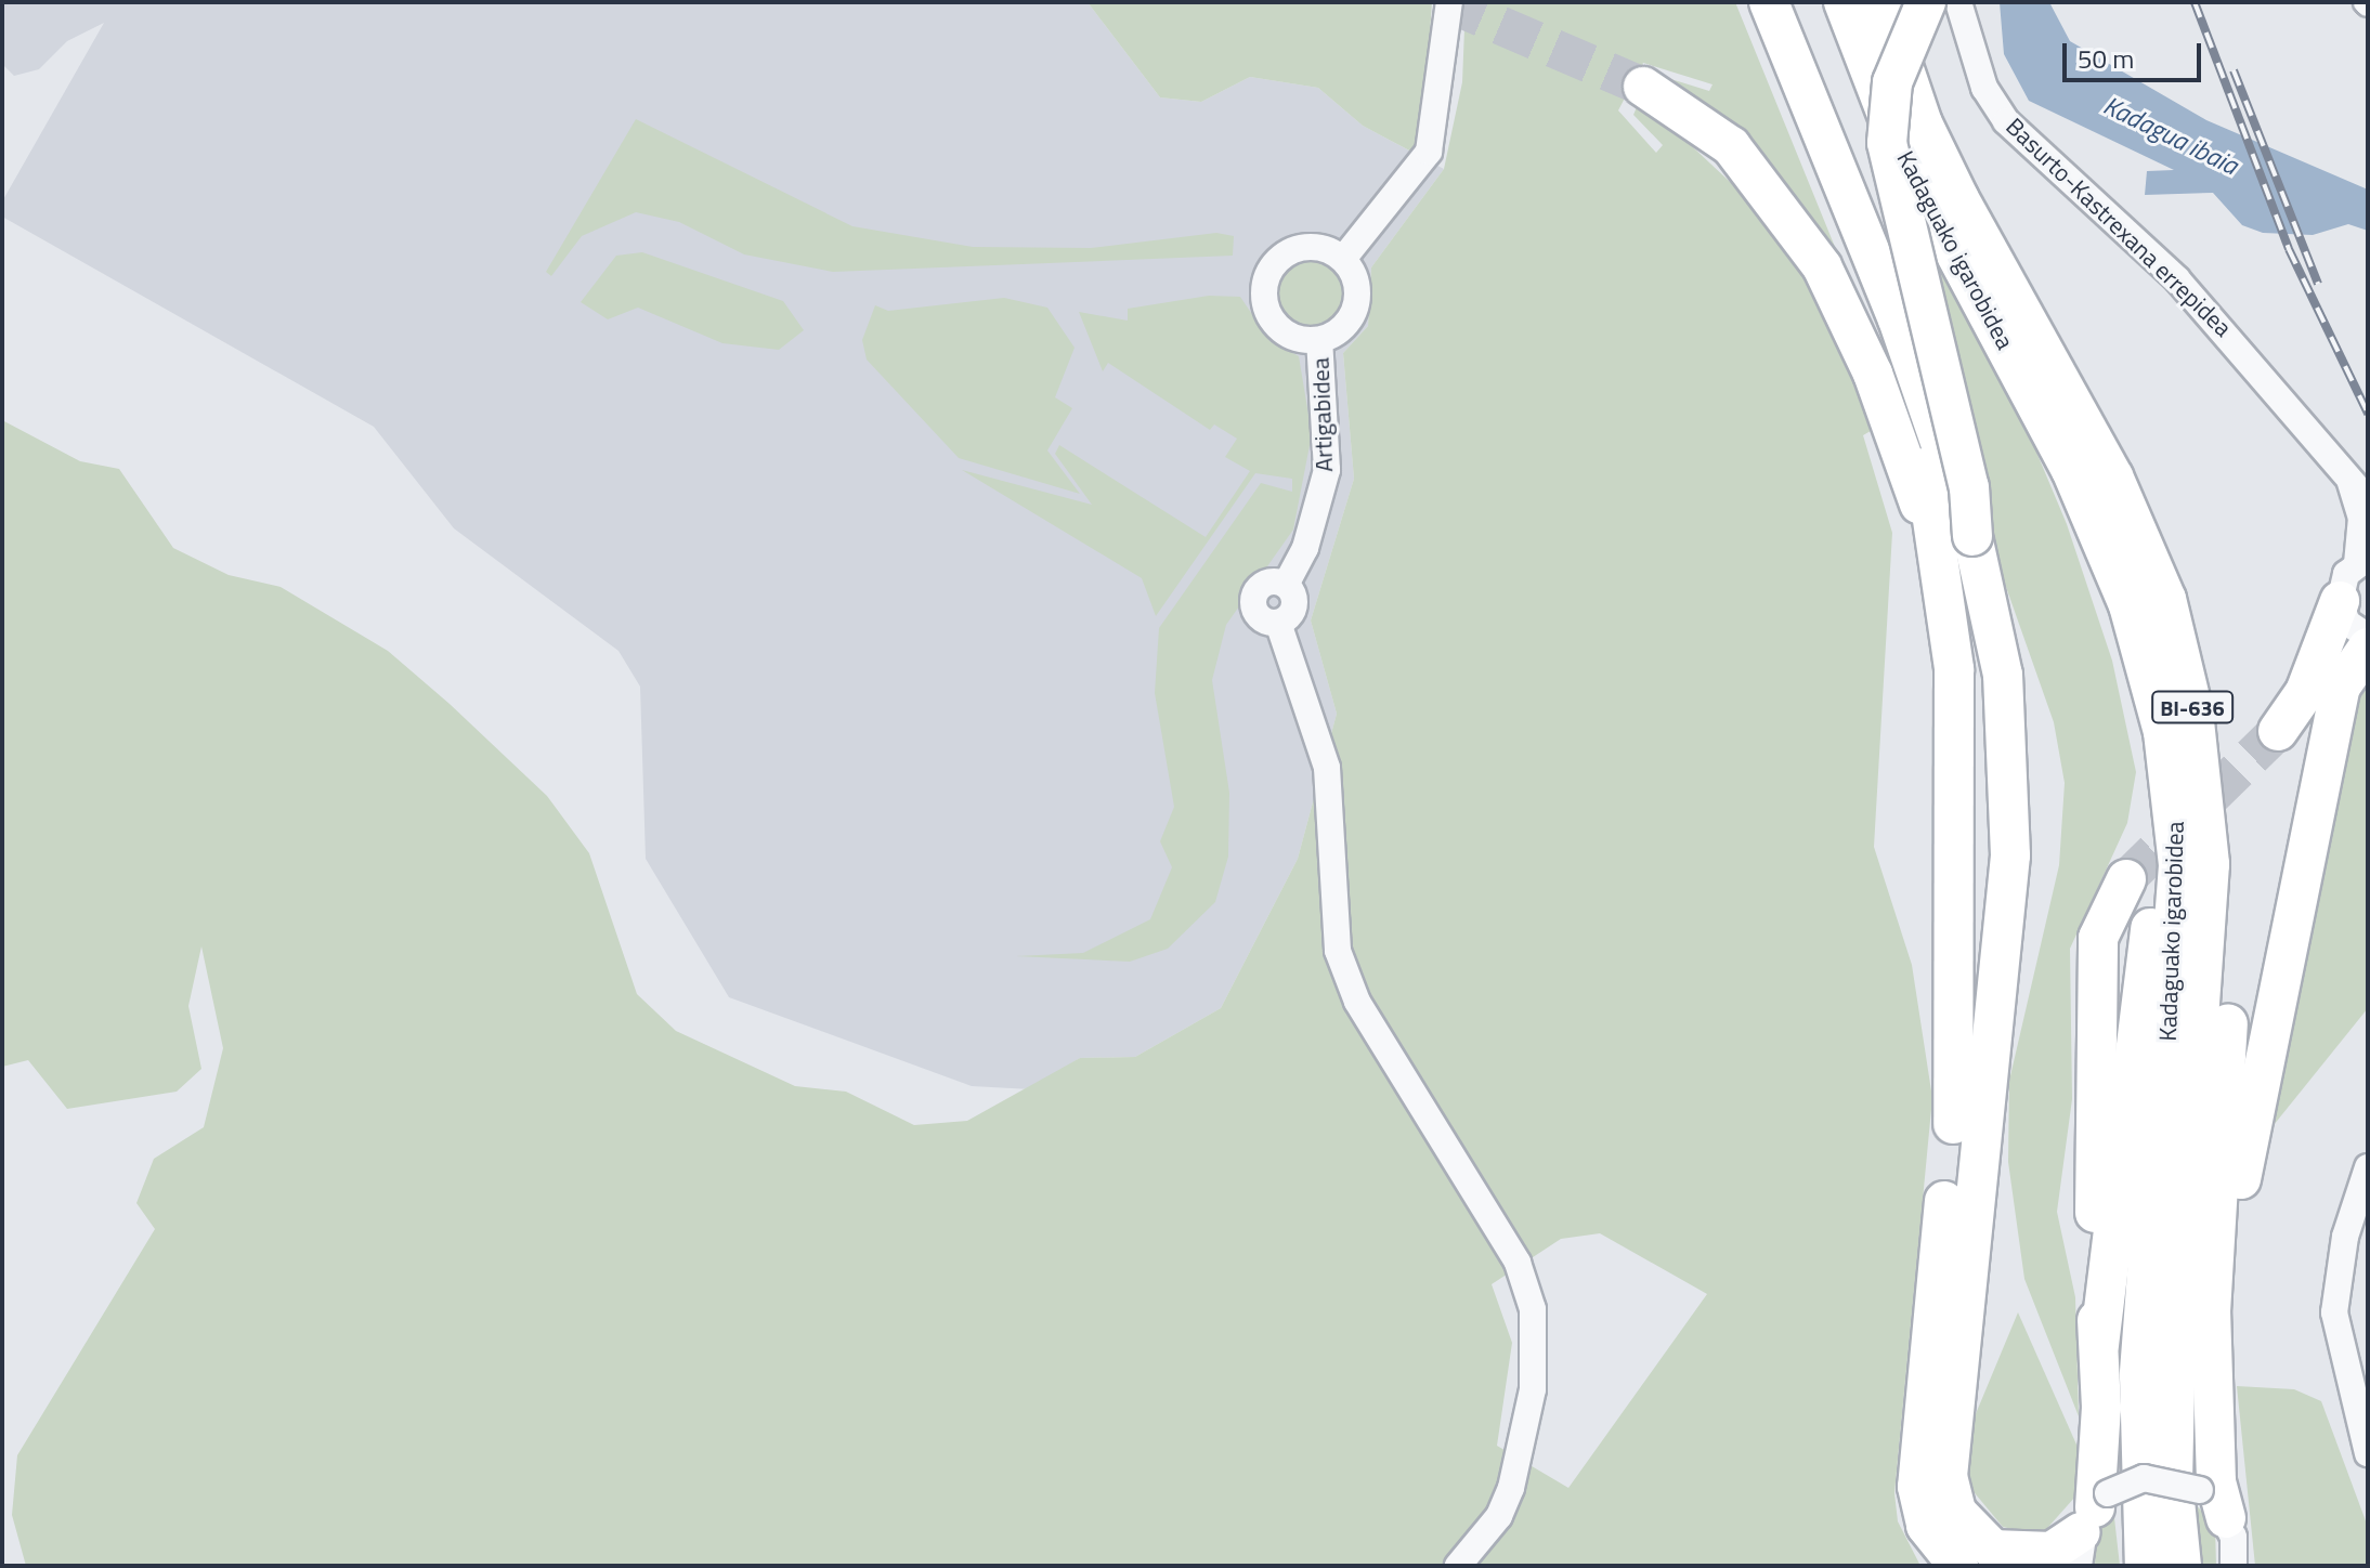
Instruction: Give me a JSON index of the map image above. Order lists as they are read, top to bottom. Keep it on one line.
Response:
{"streets":{"highway":["Kadaguako igarobidea","BI-636"],"street":["Basurto-Kastrexana errepidea","Artigabidea"]},"water":["Kadagua ibaia"],"scale_bar":"50 m"}
